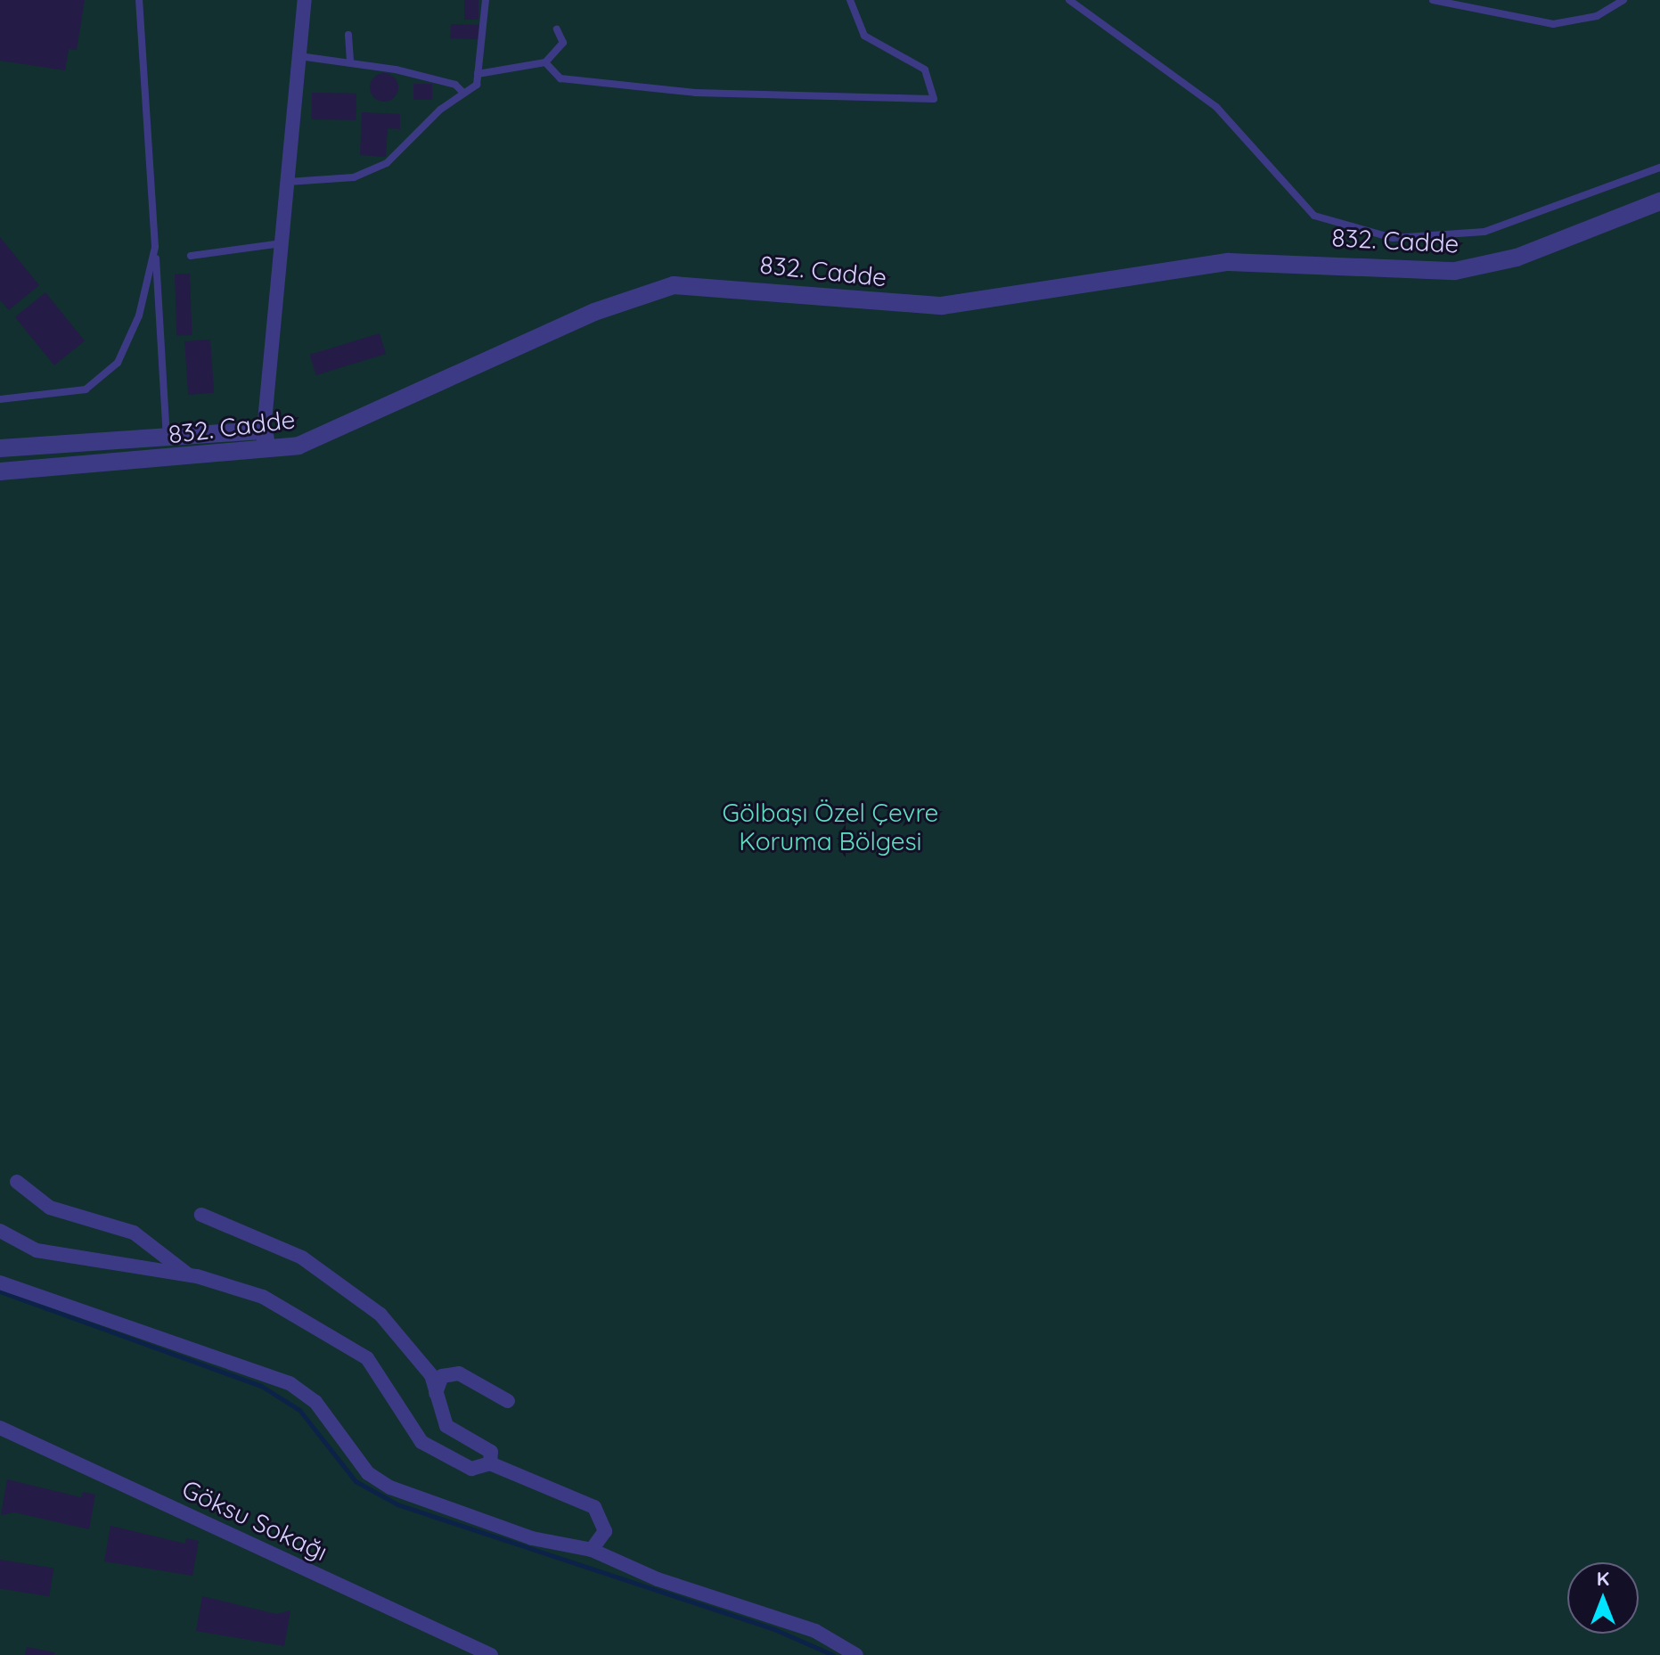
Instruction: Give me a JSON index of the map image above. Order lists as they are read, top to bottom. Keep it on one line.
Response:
{"streets":{"street":["832. Cadde","Göksu Sokağı"]},"parks":["Gölbaşı Özel Çevre Koruma Bölgesi"],"north":"top"}
